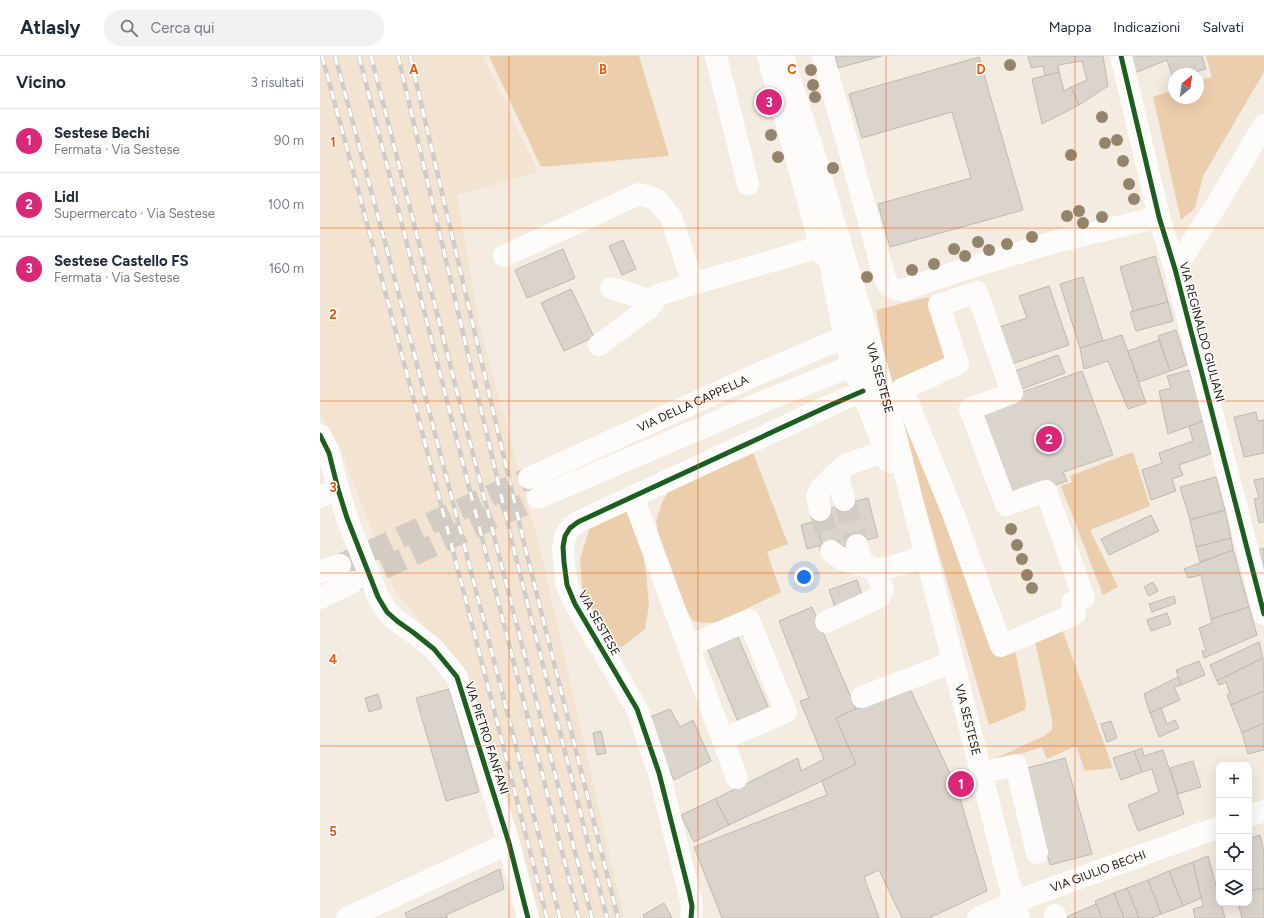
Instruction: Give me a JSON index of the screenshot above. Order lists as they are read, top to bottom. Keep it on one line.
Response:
{"streets":{"street":["VIA REGINALDO GIULIANI","VIA SESTESE","VIA DELLA CAPPELLA","VIA PIETRO FANFANI","VIA GIULIO BECHI"]},"crossings":[["VIA SESTESE","VIA DELLA CAPPELLA"],["VIA SESTESE","VIA GIULIO BECHI"]],"north":"top right","page":{"header":"Atlasly","search":"Cerca qui","nav":["Mappa","Indicazioni","Salvati"],"heading":["Vicino","3 risultati"],"pins":["3","2","1"],"list":[{"mark":"1","name":"Sestese Bechi","note":"Fermata · Via Sestese","value":"90 m"},{"mark":"2","name":"Lidl","note":"Supermercato · Via Sestese","value":"100 m"},{"mark":"3","name":"Sestese Castello FS","note":"Fermata · Via Sestese","value":"160 m"}],"map_buttons":["+","−"]},"grid":{"columns":["A","B","C","D"],"rows":["1","2","3","4","5"]}}
